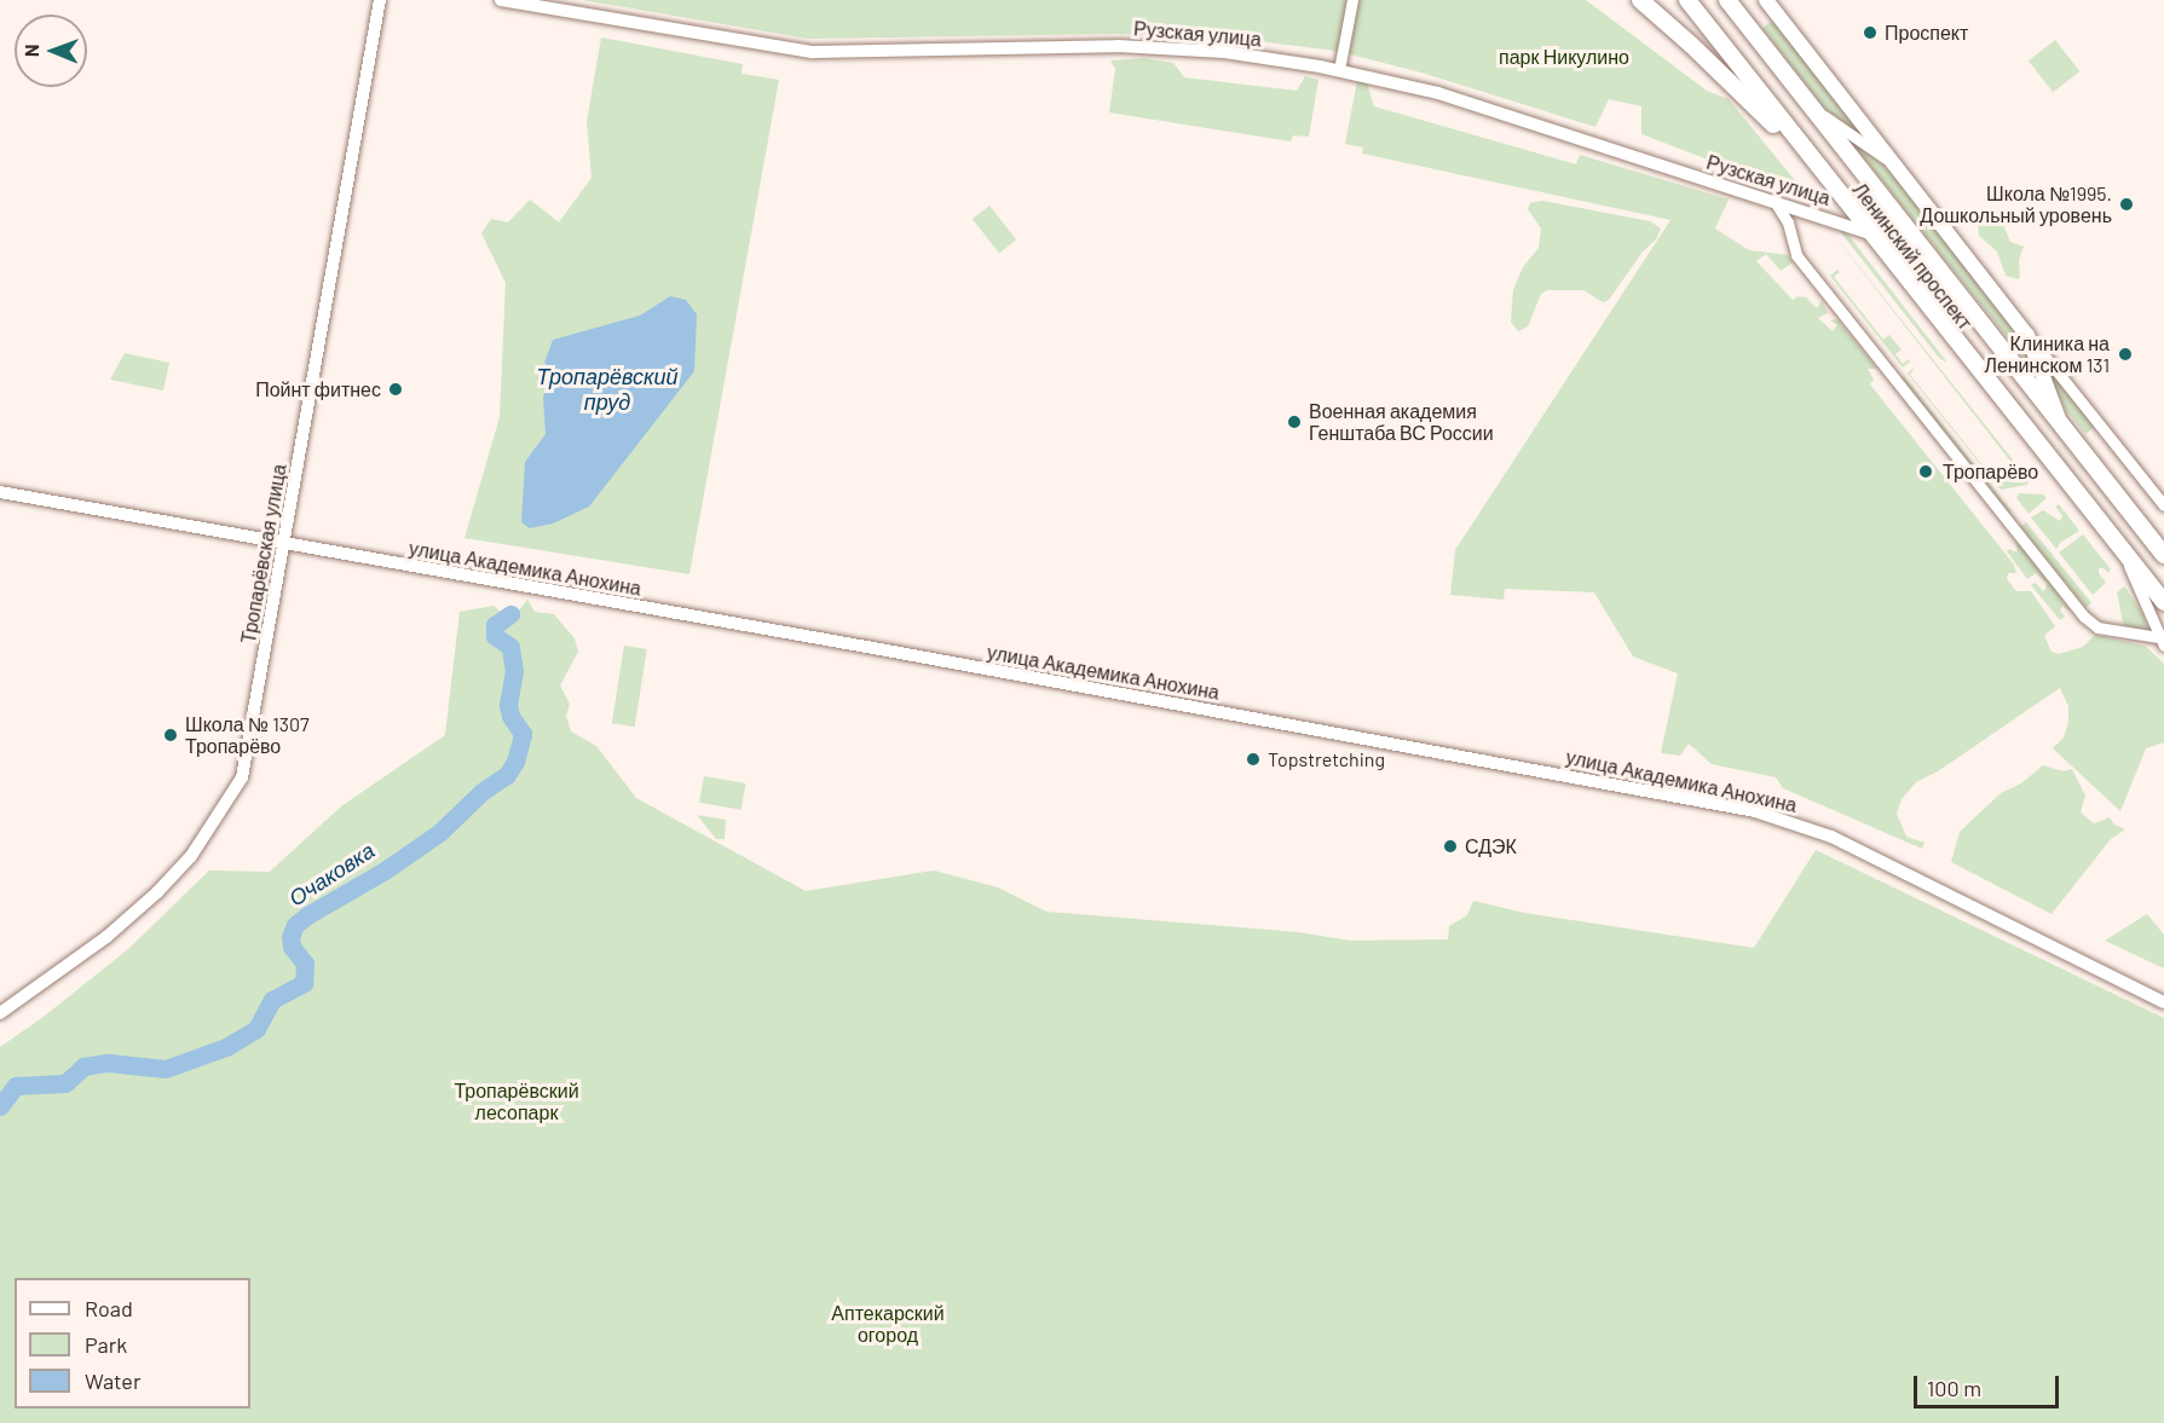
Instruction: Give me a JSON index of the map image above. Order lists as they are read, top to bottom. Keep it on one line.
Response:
{"streets":{"main road":["Ленинский проспект"],"street":["Рузская улица","Тропарёвская улица","улица Академика Анохина"]},"crossings":[["Рузская улица","Ленинский проспект"],["Тропарёвская улица","улица Академика Анохина"]],"water":["Тропарёвский пруд","Очаковка"],"parks":["парк Никулино","Тропарёвский лесопарк","Аптекарский огород"],"places":["Проспект","Школа №1995. Дошкольный уровень","Клиника на Ленинском 131","Пойнт фитнес","Военная академия Генштаба ВС России","Тропарёво","Школа № 1307 Тропарёво","Topstretching","СДЭК"],"legend":["Road","Park","Water"],"scale_bar":"100 m","north":"left"}
